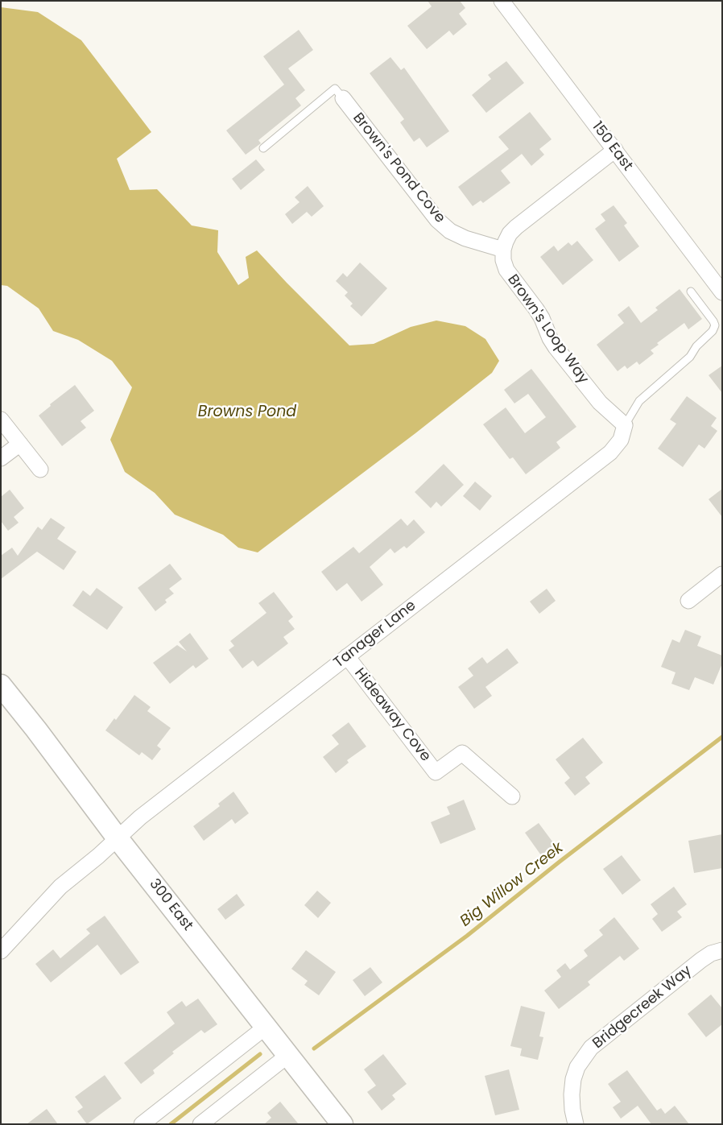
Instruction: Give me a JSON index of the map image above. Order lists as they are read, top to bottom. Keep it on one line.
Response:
{"streets":{"main road":["300 East"],"street":["150 East","Brown's Pond Cove","Brown's Loop Way","Tanager Lane","Hideaway Cove","Bridgecreek Way"]},"crossings":[["Brown's Pond Cove","Brown's Loop Way"],["Brown's Loop Way","Tanager Lane"],["Tanager Lane","Hideaway Cove"],["Tanager Lane","300 East"]],"water":["Browns Pond","Big Willow Creek"]}
